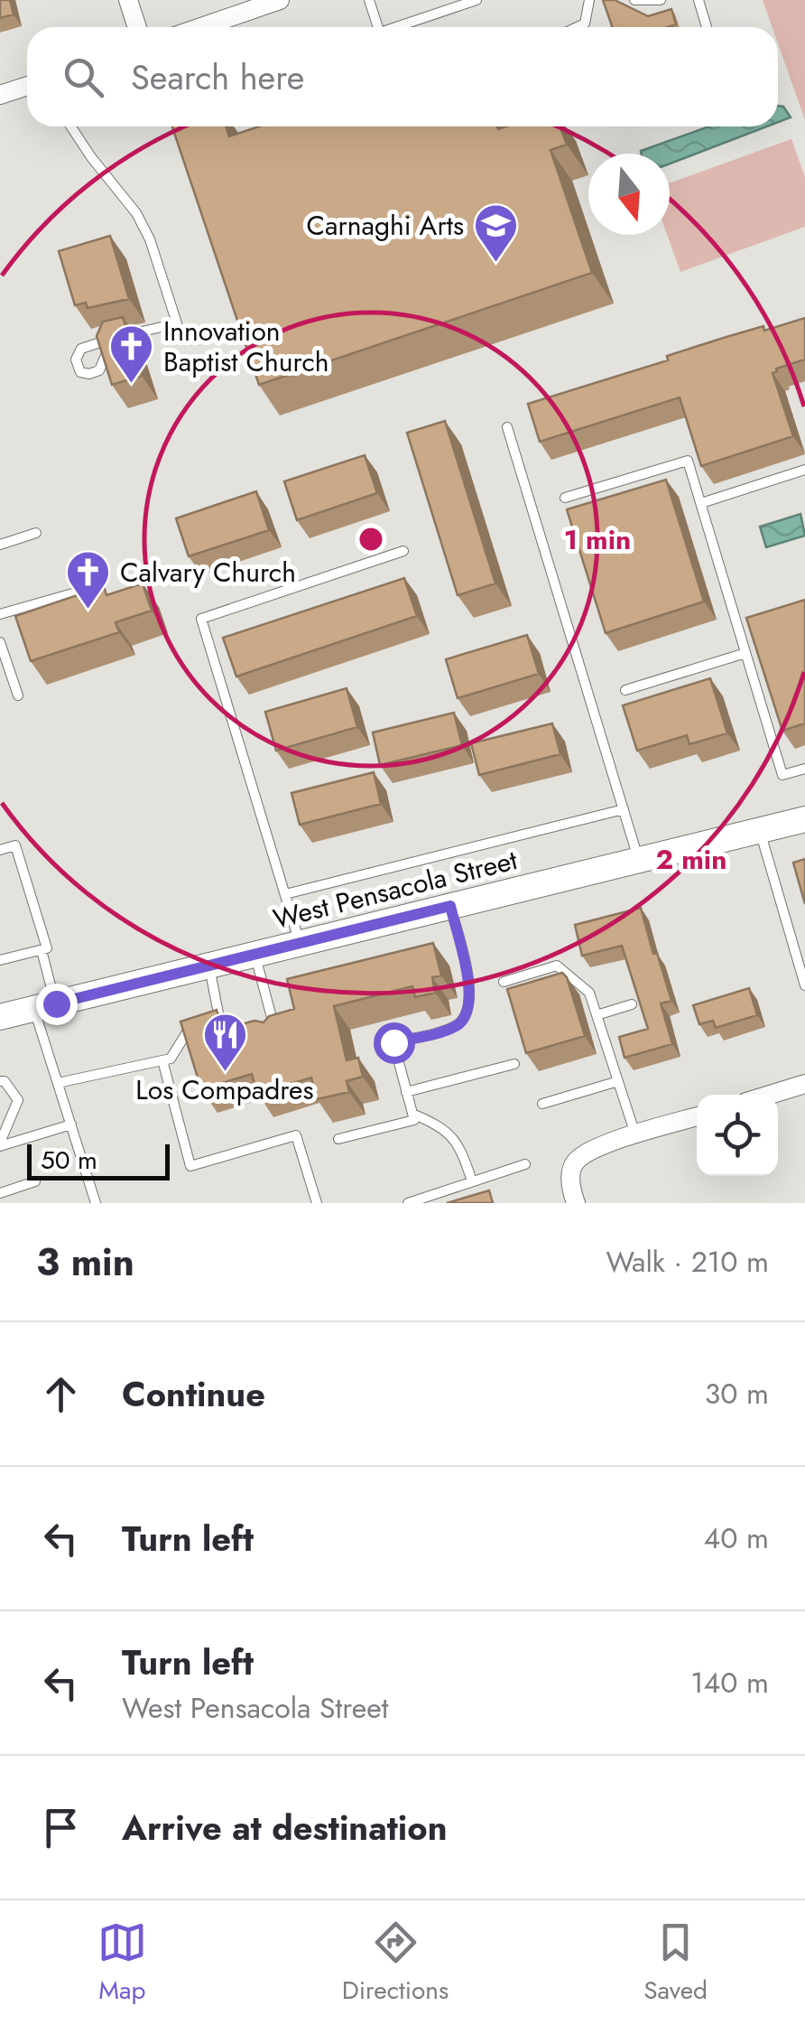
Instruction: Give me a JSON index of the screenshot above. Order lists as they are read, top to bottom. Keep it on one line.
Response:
{"streets":{"main road":["West Pensacola Street"]},"places":{"school or university":["Carnaghi Arts"],"church":["Innovation Baptist Church","Calvary Church"],"restaurant":["Los Compadres"]},"scale_bar":"50 m","north":"bottom","page":{"search":"Search here","scale":"50 m","heading":["3 min","Walk · 210 m"],"list":[["Continue","30 m"],["Turn left","40 m"],["Turn left","West Pensacola Street","140 m"],"Arrive at destination"],"nav":["Map","Directions","Saved"]},"rings":["1 min","2 min"]}
